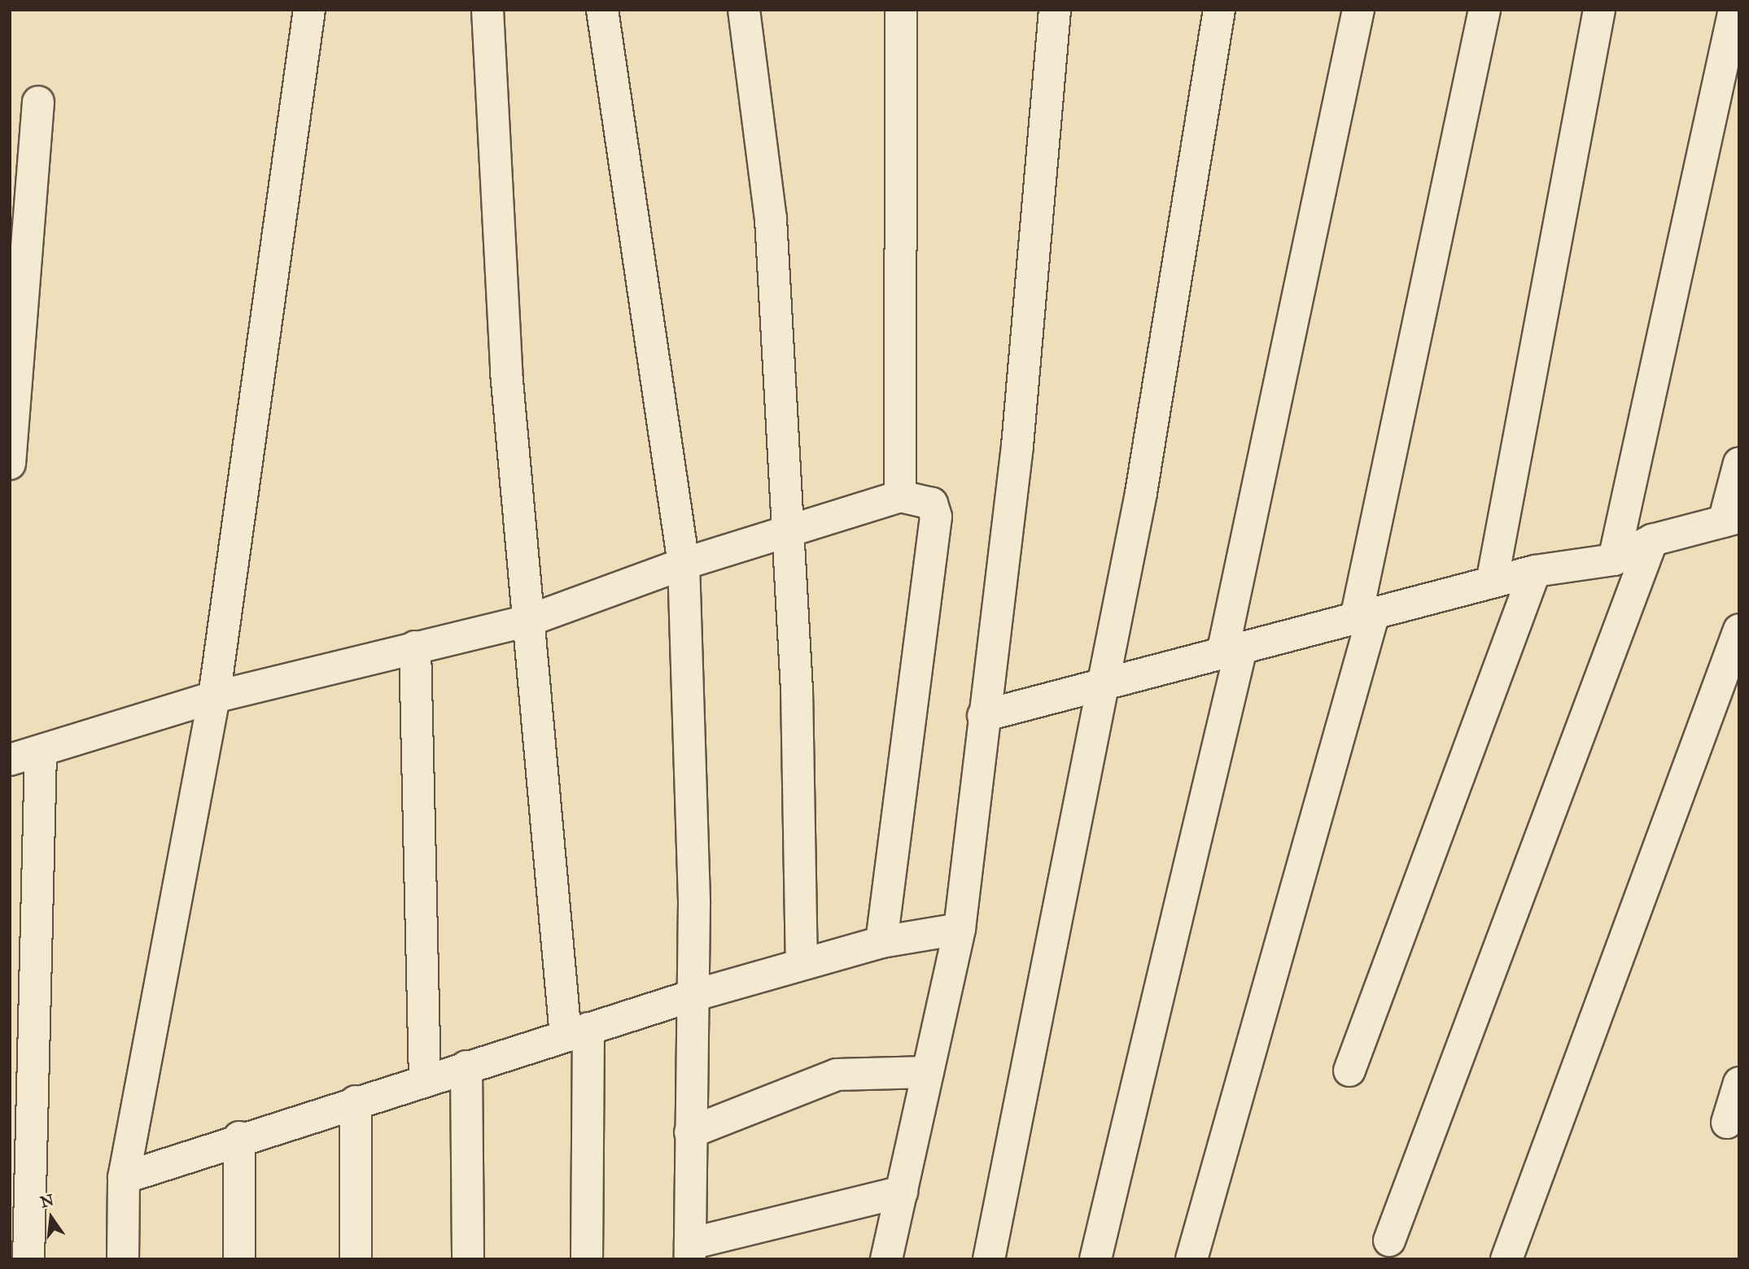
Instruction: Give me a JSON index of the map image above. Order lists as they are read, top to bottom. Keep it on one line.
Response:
{"north":"top"}
